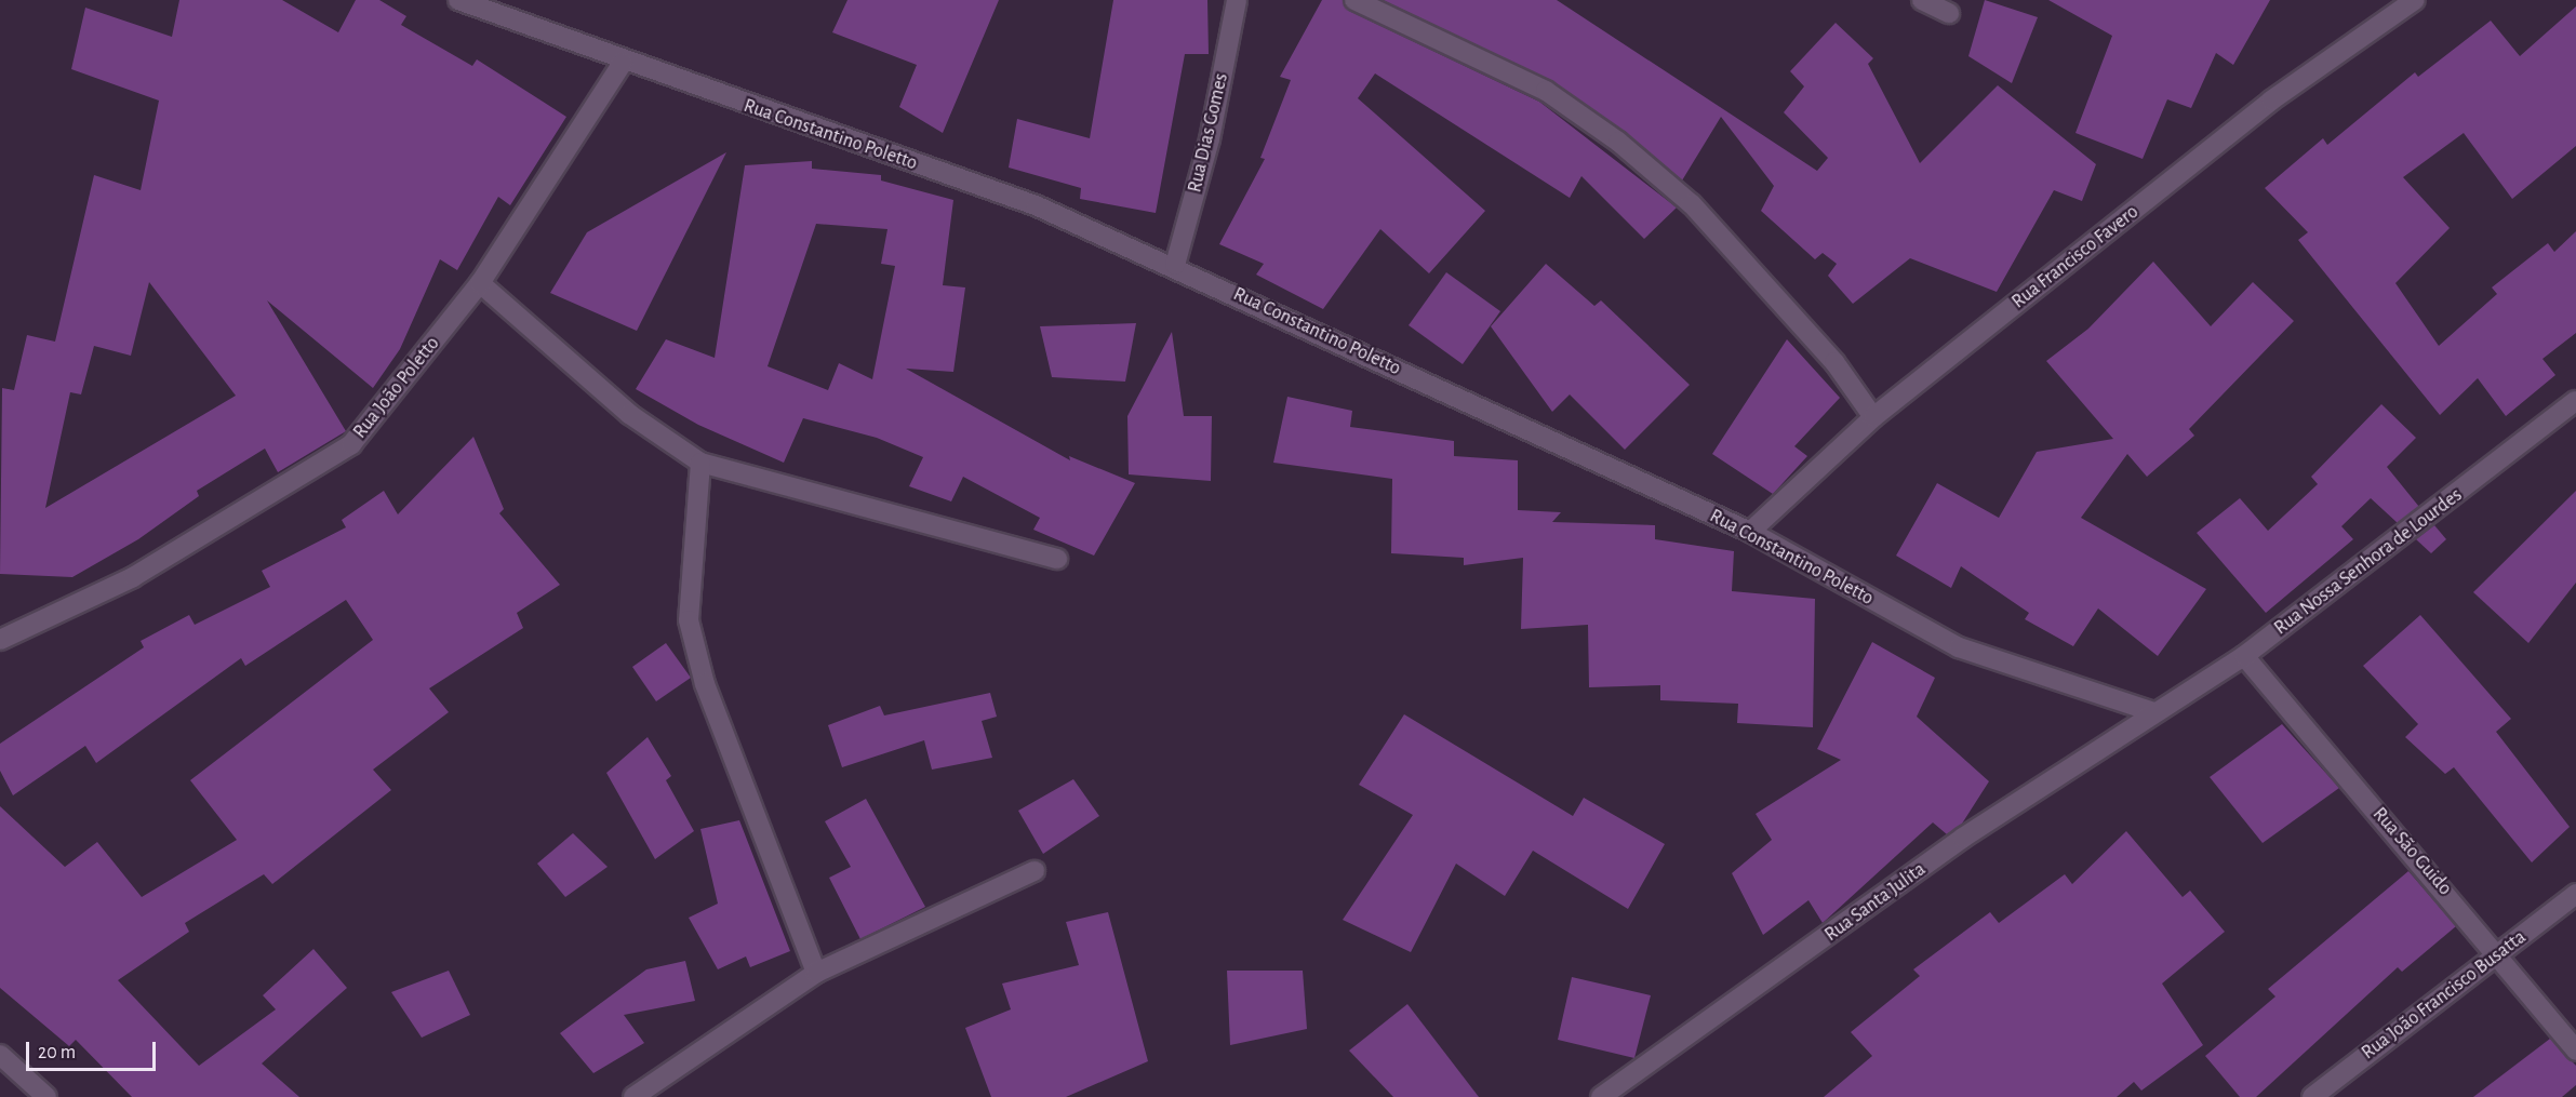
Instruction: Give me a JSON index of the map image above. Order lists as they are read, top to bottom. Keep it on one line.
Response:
{"streets":{"street":["Rua Dias Gomes","Rua Constantino Poletto","Rua Francisco Favero","Rua João Poletto","Rua Nossa Senhora de Lourdes","Rua São Guido","Rua Santa Julita","Rua João Francisco Busatta"]},"crossings":[["Rua Dias Gomes","Rua Constantino Poletto"],["Rua Constantino Poletto","Rua Francisco Favero"],["Rua Constantino Poletto","Rua João Poletto"],["Rua Constantino Poletto","Rua Nossa Senhora de Lourdes"],["Rua Constantino Poletto","Rua Santa Julita"],["Rua Nossa Senhora de Lourdes","Rua São Guido"],["Rua Nossa Senhora de Lourdes","Rua Santa Julita"],["Rua São Guido","Rua João Francisco Busatta"]],"scale_bar":"20 m"}
